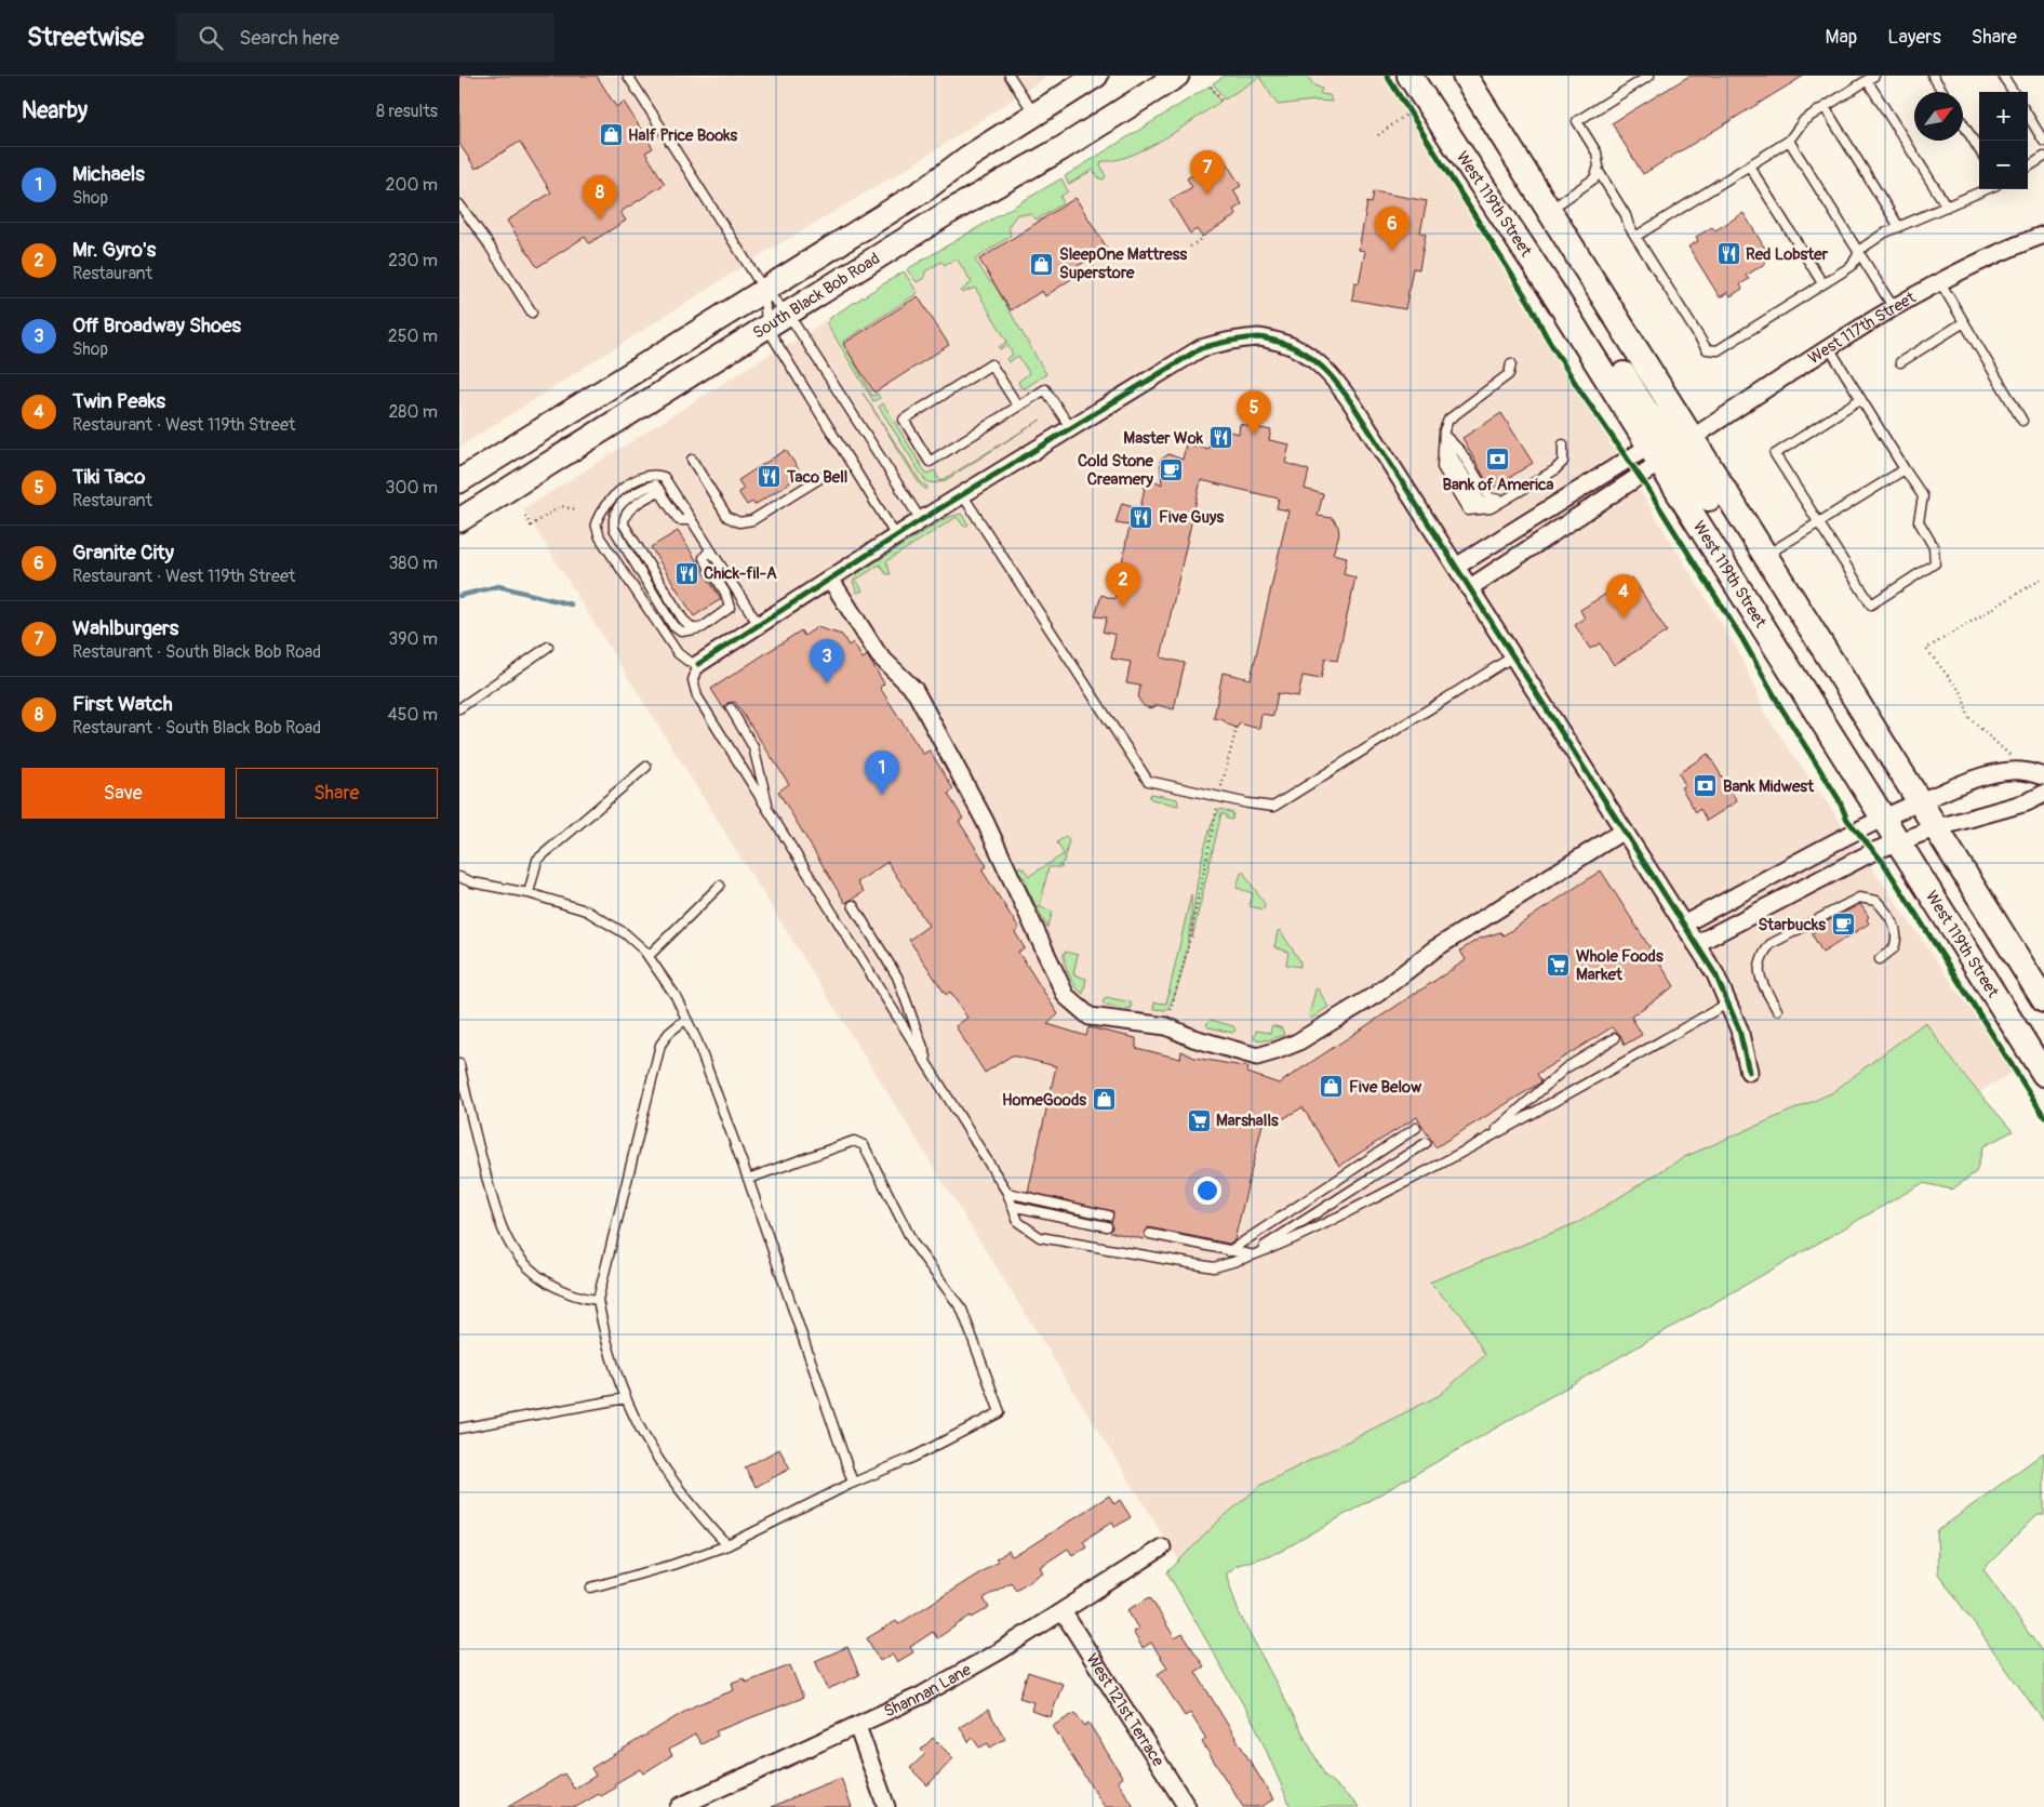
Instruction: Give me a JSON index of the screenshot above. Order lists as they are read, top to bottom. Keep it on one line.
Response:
{"streets":{"main road":["West 119th Street","South Black Bob Road"],"street":["West 117th Street","Shannan Lane","West 121st Terrace"]},"crossings":[["West 119th Street","West 117th Street"],["Shannan Lane","West 121st Terrace"]],"places":{"shop":["Half Price Books","SleepOne Mattress Superstore","Five Below","HomeGoods"],"restaurant":["Red Lobster","Master Wok","Taco Bell","Five Guys","Chick-fil-A"],"bank":["Bank of America","Bank Midwest"],"cafe":["Cold Stone Creamery","Starbucks"],"supermarket":["Whole Foods Market","Marshalls"]},"north":"top right","page":{"header":"Streetwise","search":"Search here","nav":["Map","Layers","Share"],"heading":["Nearby","8 results"],"map_buttons":["+","−"],"list":[{"mark":"1","name":"Michaels","note":"Shop","value":"200 m"},{"mark":"2","name":"Mr. Gyro's","note":"Restaurant","value":"230 m"},{"mark":"3","name":"Off Broadway Shoes","note":"Shop","value":"250 m"},{"mark":"4","name":"Twin Peaks","note":"Restaurant · West 119th Street","value":"280 m"},{"mark":"5","name":"Tiki Taco","note":"Restaurant","value":"300 m"},{"mark":"6","name":"Granite City","note":"Restaurant · West 119th Street","value":"380 m"},{"mark":"7","name":"Wahlburgers","note":"Restaurant · South Black Bob Road","value":"390 m"},{"mark":"8","name":"First Watch","note":"Restaurant · South Black Bob Road","value":"450 m"}],"pins":["7","8","6","5","2","4","3","1"],"buttons":["Save","Share"]}}
